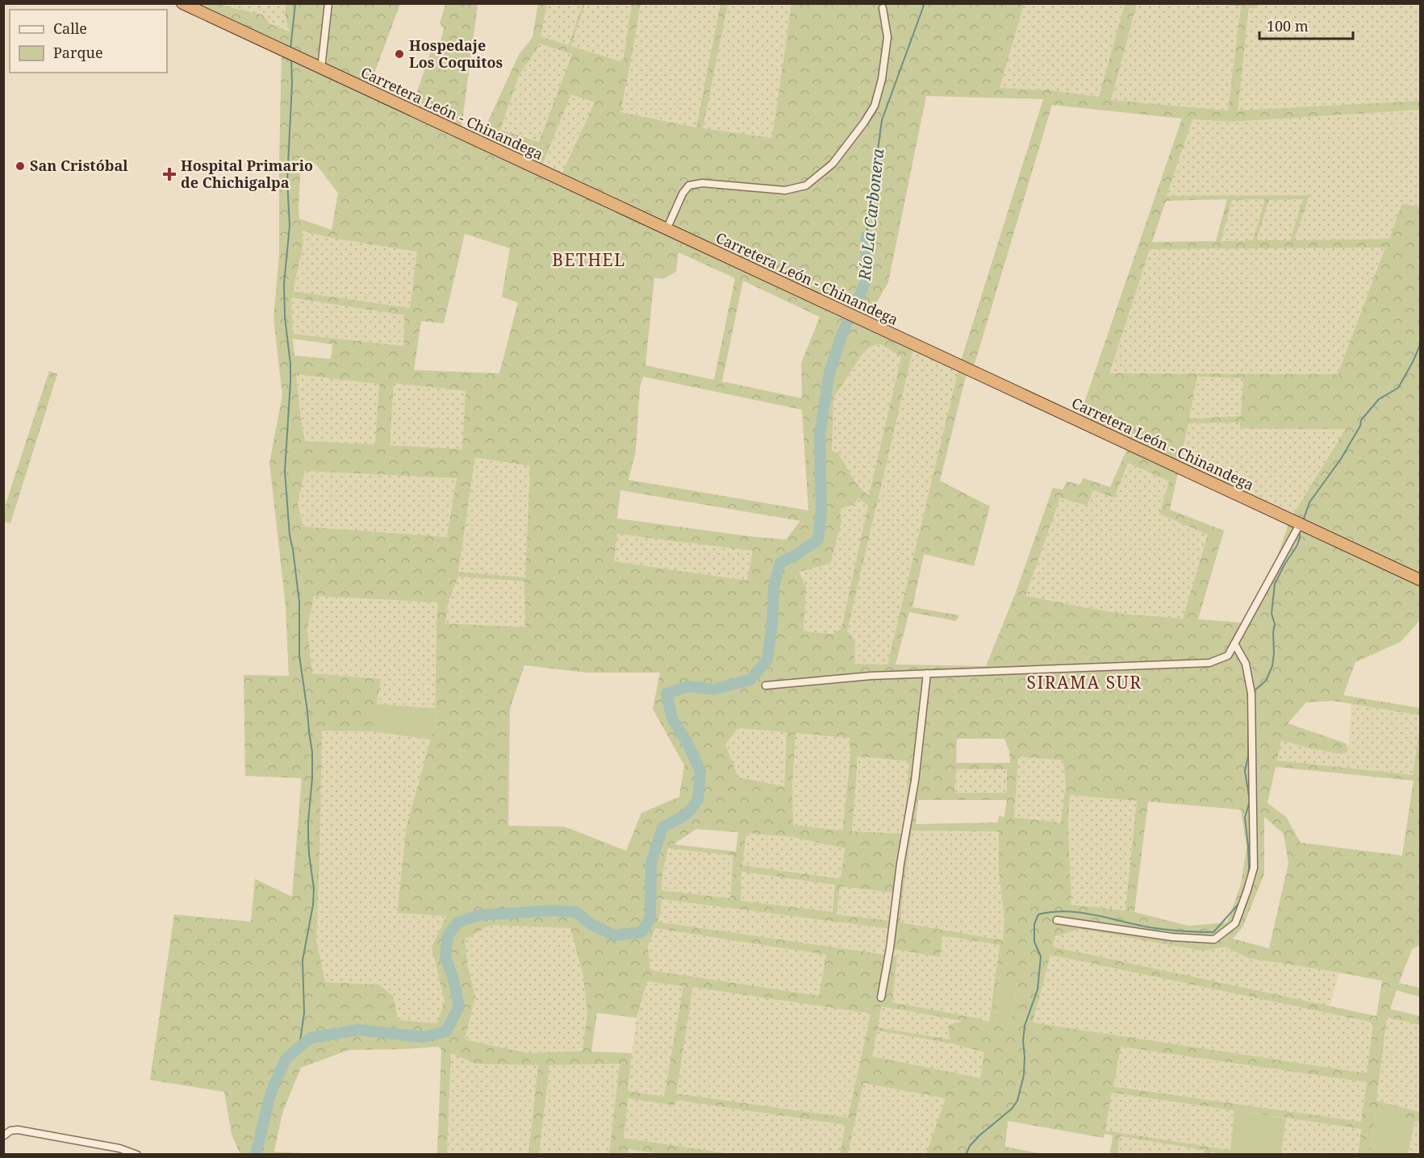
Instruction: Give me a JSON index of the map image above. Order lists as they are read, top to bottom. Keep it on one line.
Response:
{"streets":{"highway":["Carretera León - Chinandega"]},"districts":["BETHEL","SIRAMA SUR"],"water":["Río La Carbonera"],"places":{"other":["Hospedaje Los Coquitos","San Cristóbal"],"health":["Hospital Primario de Chichigalpa"]},"legend":["Calle","Parque"],"scale_bar":"100 m"}
